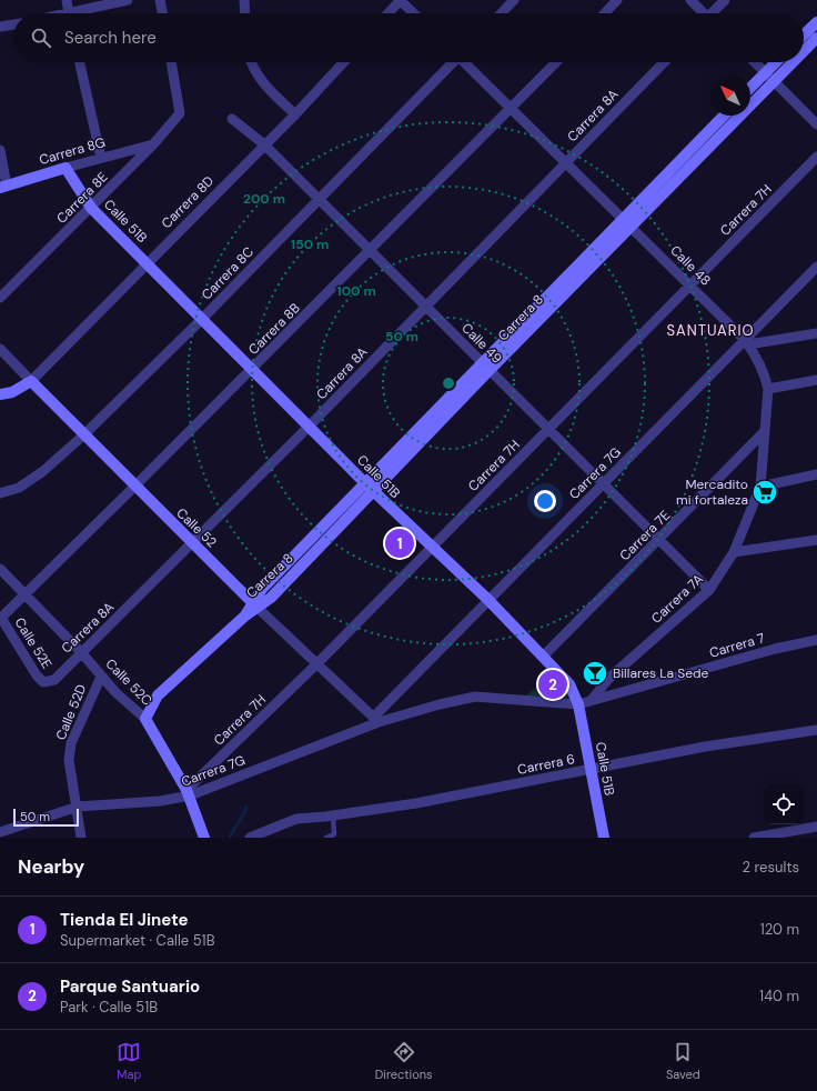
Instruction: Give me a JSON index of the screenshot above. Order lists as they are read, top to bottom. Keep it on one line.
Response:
{"streets":{"street":["Carrera 8A","Carrera 8G","Carrera 8E","Carrera 8D","Carrera 7H","Calle 51B","Calle 48","Carrera 8C","Carrera 8","Carrera 8B","Calle 49","Carrera 7G","Calle 52","Carrera 7E","Carrera 7A","Calle 52E","Carrera 7","Calle 52C","Calle 52D","Carrera 6"]},"crossings":[["Carrera 8A","Calle 51B"],["Carrera 8A","Calle 48"],["Carrera 8A","Calle 49"],["Carrera 8A","Calle 52"],["Carrera 8A","Calle 52E"],["Carrera 8A","Calle 52C"],["Carrera 8G","Carrera 8E"],["Carrera 8G","Calle 51B"],["Carrera 8E","Calle 51B"],["Carrera 8D","Calle 51B"],["Carrera 8D","Calle 49"],["Carrera 8D","Calle 52"],["Carrera 7H","Calle 51B"],["Carrera 7H","Calle 48"],["Carrera 7H","Calle 49"],["Carrera 7H","Carrera 7G"],["Carrera 7H","Calle 52"],["Carrera 7H","Calle 52C"],["Calle 51B","Carrera 8C"],["Calle 51B","Carrera 8"],["Calle 51B","Carrera 8B"],["Calle 51B","Carrera 7G"],["Calle 51B","Carrera 7E"],["Calle 51B","Carrera 7"],["Calle 51B","Carrera 6"],["Calle 48","Carrera 8"],["Calle 48","Carrera 8B"],["Calle 48","Carrera 7G"],["Calle 48","Carrera 7E"],["Calle 48","Carrera 7A"],["Carrera 8C","Calle 49"],["Carrera 8C","Calle 52"],["Carrera 8","Calle 49"],["Carrera 8","Calle 52"],["Carrera 8","Calle 52C"],["Carrera 8B","Calle 49"],["Carrera 8B","Calle 52"],["Carrera 8B","Calle 52E"],["Carrera 8B","Calle 52C"],["Calle 49","Carrera 7G"],["Calle 49","Carrera 7E"],["Calle 49","Carrera 7A"],["Carrera 7G","Calle 52"],["Carrera 7G","Carrera 7"],["Carrera 7G","Calle 52C"],["Carrera 7G","Calle 52D"],["Calle 52","Carrera 7"],["Carrera 7A","Carrera 7"],["Calle 52C","Calle 52D"]],"districts":["SANTUARIO"],"places":{"supermarket":["Mercadito mi fortaleza"],"bar":["Billares La Sede"]},"scale_bar":"50 m","north":"top left","page":{"search":"Search here","pins":["1","2"],"scale":"50 m","heading":["Nearby","2 results"],"list":[{"mark":"1","name":"Tienda El Jinete","note":"Supermarket · Calle 51B","value":"120 m"},{"mark":"2","name":"Parque Santuario","note":"Park · Calle 51B","value":"140 m"}],"nav":["Map","Directions","Saved"]},"rings":["200 m","150 m","100 m","50 m"]}
